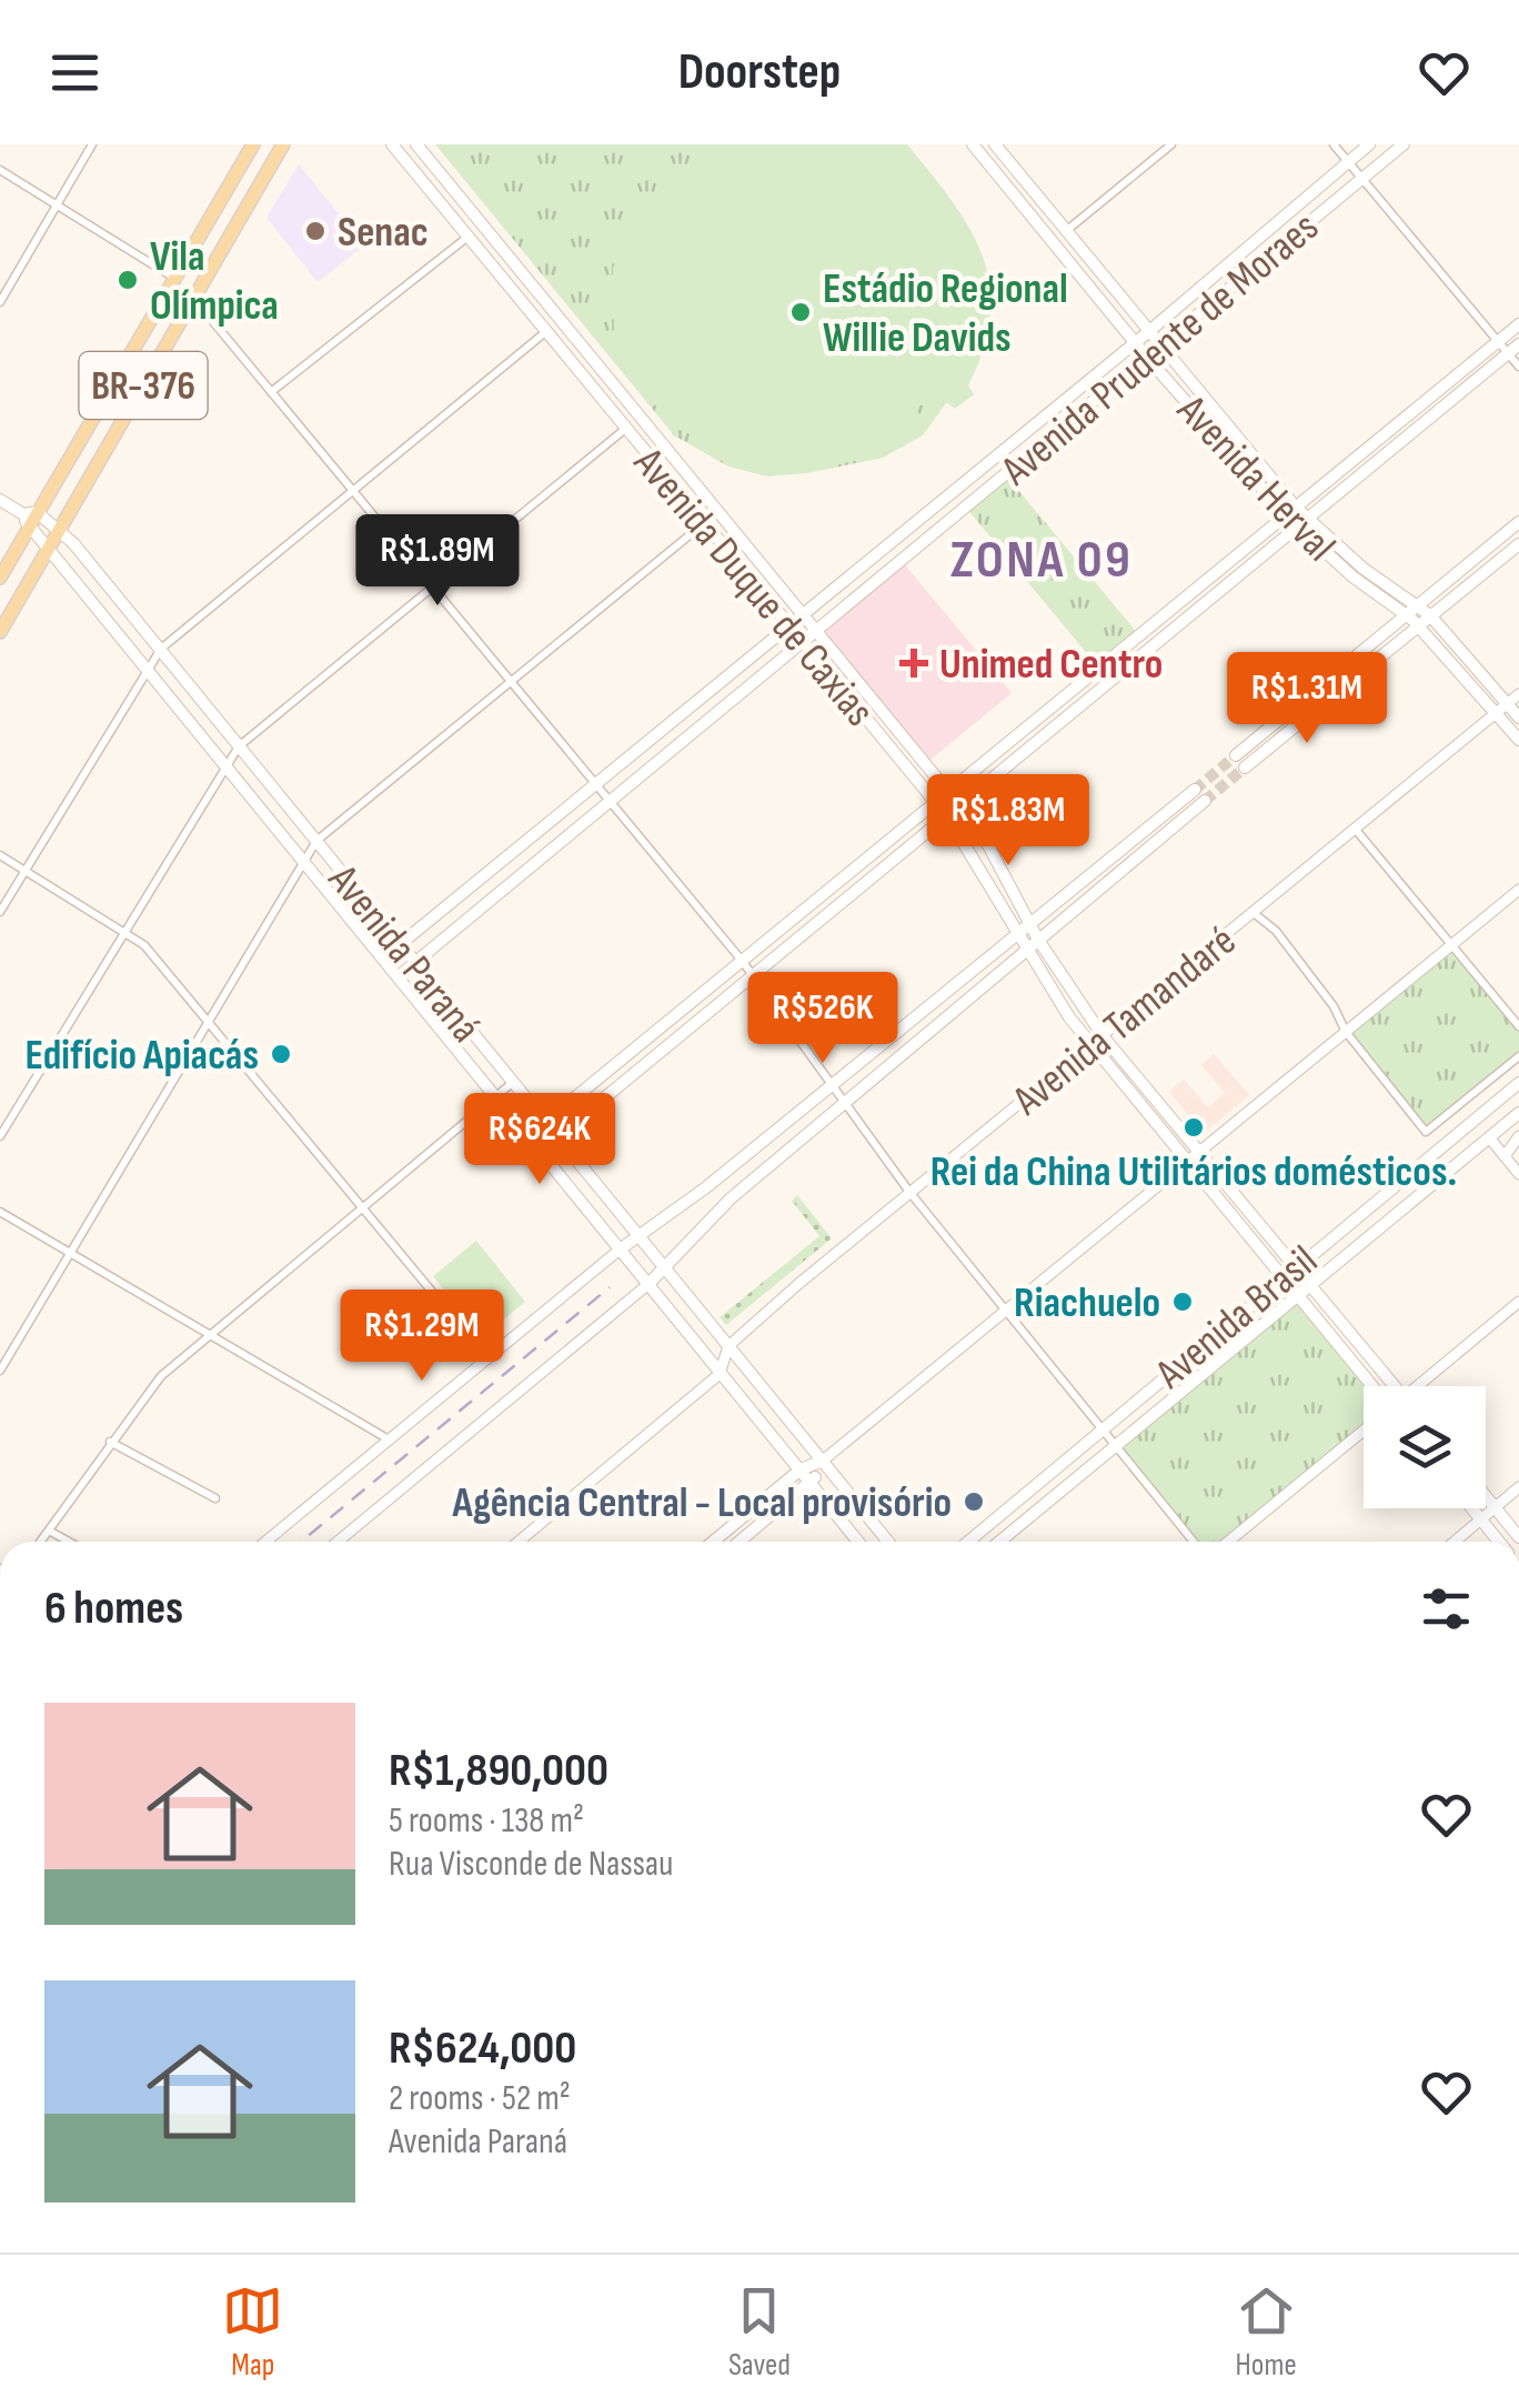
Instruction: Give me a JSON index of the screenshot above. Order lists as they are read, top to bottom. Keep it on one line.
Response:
{"streets":{"main road":["Avenida Prudente de Moraes","BR-376","Avenida Herval","Avenida Duque de Caxias","Avenida Paraná","Avenida Brasil"],"street":["Avenida Tamandaré"]},"crossings":[["Avenida Prudente de Moraes","Avenida Herval"],["Avenida Prudente de Moraes","Avenida Duque de Caxias"],["Avenida Prudente de Moraes","Avenida Paraná"],["BR-376","Avenida Paraná"],["Avenida Herval","Avenida Tamandaré"],["Avenida Duque de Caxias","Avenida Tamandaré"],["Avenida Duque de Caxias","Avenida Brasil"],["Avenida Paraná","Avenida Tamandaré"]],"districts":["ZONA 09"],"places":{"other":["Senac","Vila Olímpica","Estádio Regional Willie Davids","Edifício Apiacás","Rei da China Utilitários domésticos.","Riachuelo","Agência Central - Local provisório"],"health":["Unimed Centro"]},"page":{"header":"Doorstep","price":["R$1.89M","R$1.31M","R$1.83M","R$526K","R$624K","R$1.29M"],"heading":"6 homes","list":[{"name":"R$1,890,000","note":"5 rooms · 138 m² · Rua Visconde de Nassau"},{"name":"R$624,000","note":"2 rooms · 52 m² · Avenida Paraná"}],"tabs":["Map","Saved","Home"]}}
